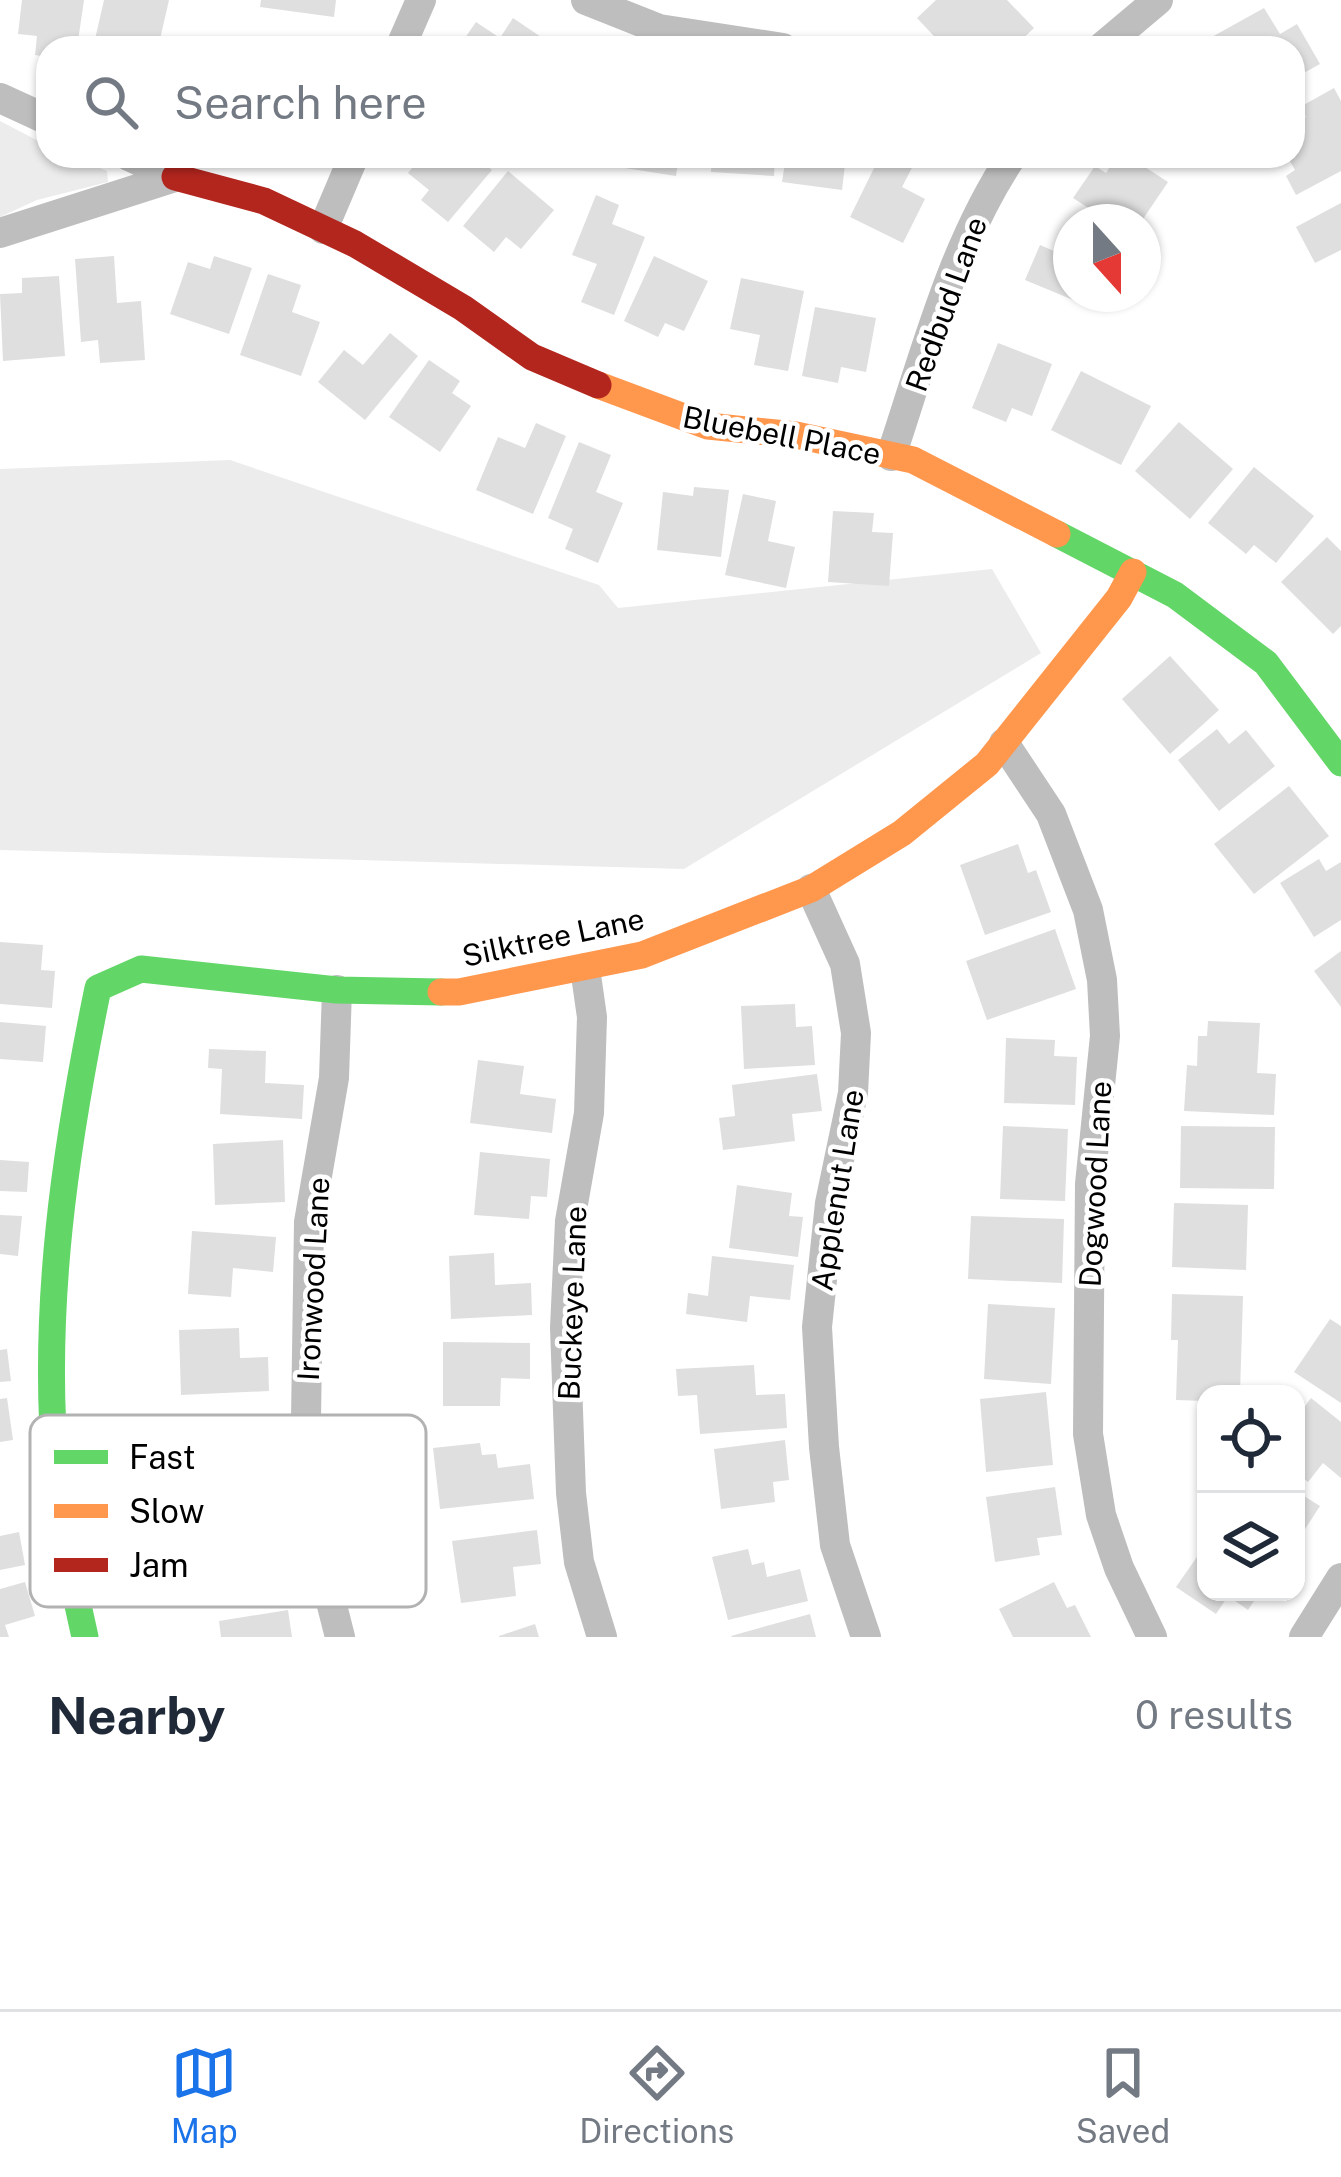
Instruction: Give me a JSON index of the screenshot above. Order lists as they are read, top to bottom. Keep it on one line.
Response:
{"streets":{"street":["Redbud Lane","Bluebell Place","Silktree Lane","Dogwood Lane","Applenut Lane","Ironwood Lane","Buckeye Lane"]},"crossings":[["Redbud Lane","Bluebell Place"],["Bluebell Place","Silktree Lane"],["Silktree Lane","Dogwood Lane"],["Silktree Lane","Applenut Lane"],["Silktree Lane","Ironwood Lane"],["Silktree Lane","Buckeye Lane"]],"legend":["Fast","Slow","Jam"],"north":"bottom","page":{"search":"Search here","heading":["Nearby","0 results"],"nav":["Map","Directions","Saved"]}}
